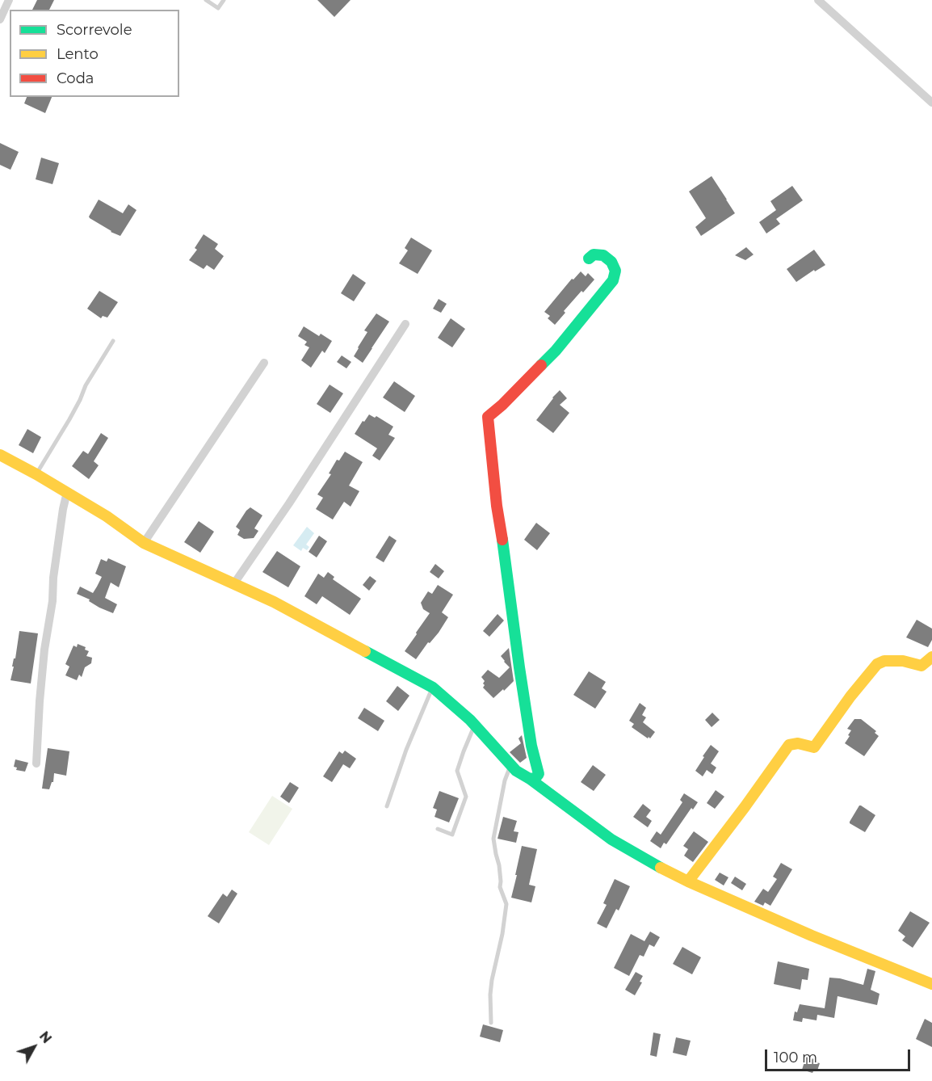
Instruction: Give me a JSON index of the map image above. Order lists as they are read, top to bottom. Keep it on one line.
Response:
{"legend":["Scorrevole","Lento","Coda"],"scale_bar":"100 m","north":"top right"}
